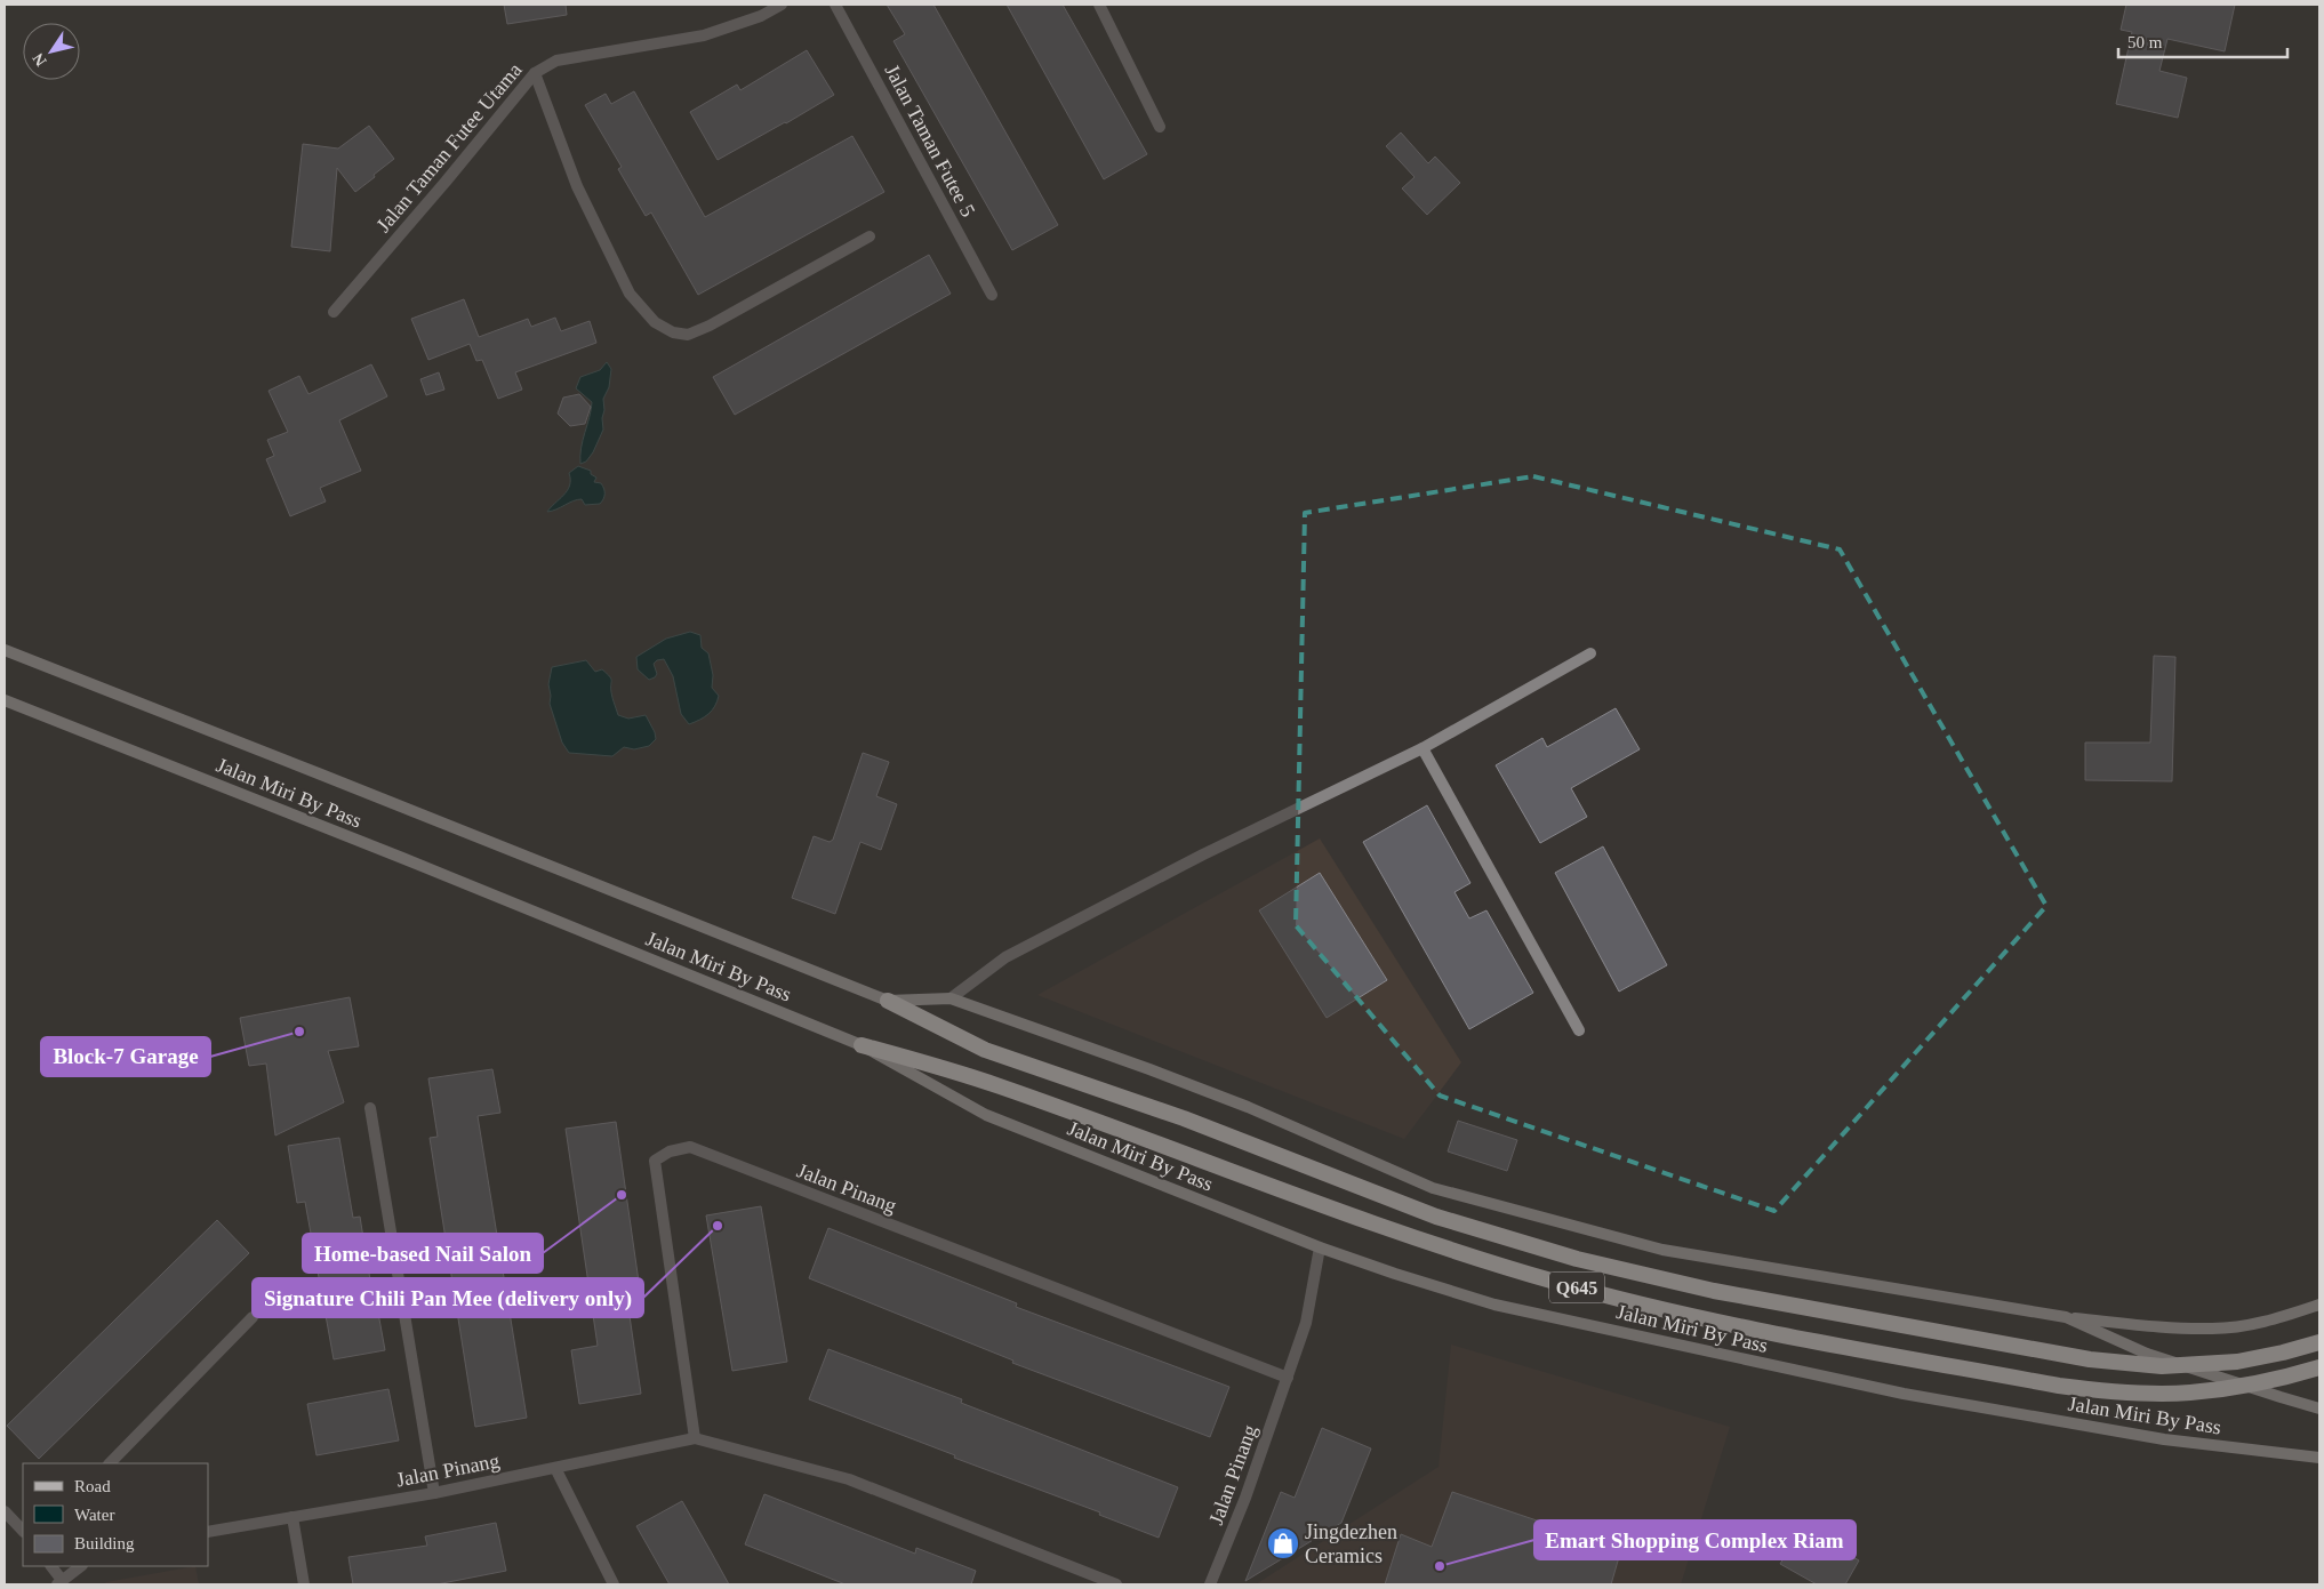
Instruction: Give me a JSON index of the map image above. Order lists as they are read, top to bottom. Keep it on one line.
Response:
{"streets":{"highway":["Q645"],"main road":["Jalan Miri By Pass"],"street":["Jalan Taman Futee 5","Jalan Taman Futee Utama","Jalan Pinang"]},"crossings":[["Jalan Miri By Pass","Jalan Pinang"],["Jalan Miri By Pass","Q645"]],"places":{"other":["Block-7 Garage","Home-based Nail Salon","Signature Chili Pan Mee (delivery only)","Emart Shopping Complex Riam"],"shop":["Jingdezhen Ceramics"]},"legend":["Road","Water","Building"],"scale_bar":"50 m","north":"bottom left"}
